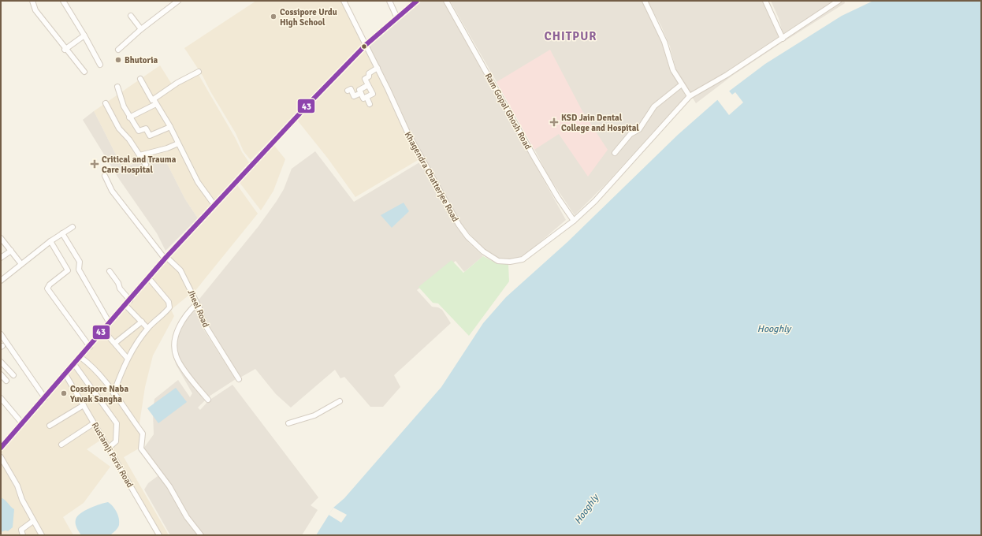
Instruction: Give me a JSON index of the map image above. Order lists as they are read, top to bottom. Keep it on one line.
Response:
{"streets":{"street":["Ram Gopal Ghosh Road","Khagendra Chatterjee Road","Jheel Road","Rustamji Parsi Road"]},"crossings":[["Ram Gopal Ghosh Road","Khagendra Chatterjee Road"]],"districts":["CHITPUR"],"water":["Hooghly"],"places":{"other":["Cossipore Urdu High School","Bhutoria","Cossipore Naba Yuvak Sangha"],"health":["KSD Jain Dental College and Hospital","Critical and Trauma Care Hospital"]},"lines":["transit line 43"]}
